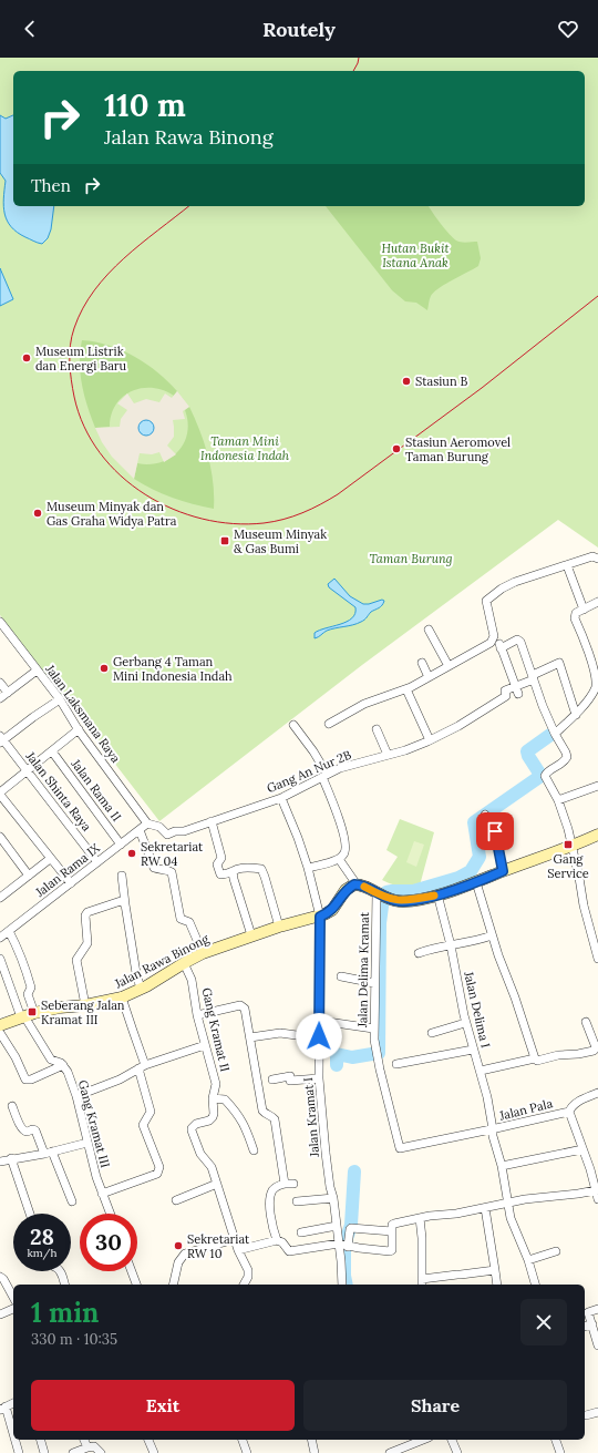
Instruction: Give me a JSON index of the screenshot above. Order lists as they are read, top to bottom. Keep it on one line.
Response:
{"streets":{"main road":["Jalan Rawa Binong"],"street":["Jalan Laksmana Raya","Gang An Nur 2B","Jalan Rama II","Jalan Shinta Raya","Jalan Rama IX","Jalan Delima Kramat","Jalan Delima I","Gang Kramat II","Jalan Pala","Jalan Kramat I","Gang Kramat III"]},"crossings":[["Jalan Laksmana Raya","Gang An Nur 2B"],["Jalan Laksmana Raya","Jalan Rama IX"],["Gang An Nur 2B","Jalan Rama IX"],["Gang An Nur 2B","Jalan Kramat I"],["Jalan Rama II","Jalan Rama IX"],["Jalan Shinta Raya","Jalan Rama IX"],["Jalan Rawa Binong","Gang Kramat II"],["Jalan Rawa Binong","Jalan Kramat I"],["Jalan Rawa Binong","Gang Kramat III"],["Jalan Delima Kramat","Jalan Pala"],["Jalan Delima I","Jalan Pala"]],"parks":["Hutan Bukit Istana Anak","Taman Mini Indonesia Indah","Taman Burung"],"places":{"other":["Museum Listrik dan Energi Baru","Stasiun B","Stasiun Aeromovel Taman Burung","Museum Minyak dan Gas Graha Widya Patra","Gerbang 4 Taman Mini Indonesia Indah","Sekretariat RW 04","Sekretariat RW 10"],"transit":["Museum Minyak & Gas Bumi","Gang Service","Seberang Jalan Kramat III"]},"page":{"header":"Routely","turn":["110 m","Jalan Rawa Binong"],"then":"Then","speed":"28 km/h","limit":"30","heading":["1 min","330 m · 10:35"],"buttons":["Exit","Share"]}}
